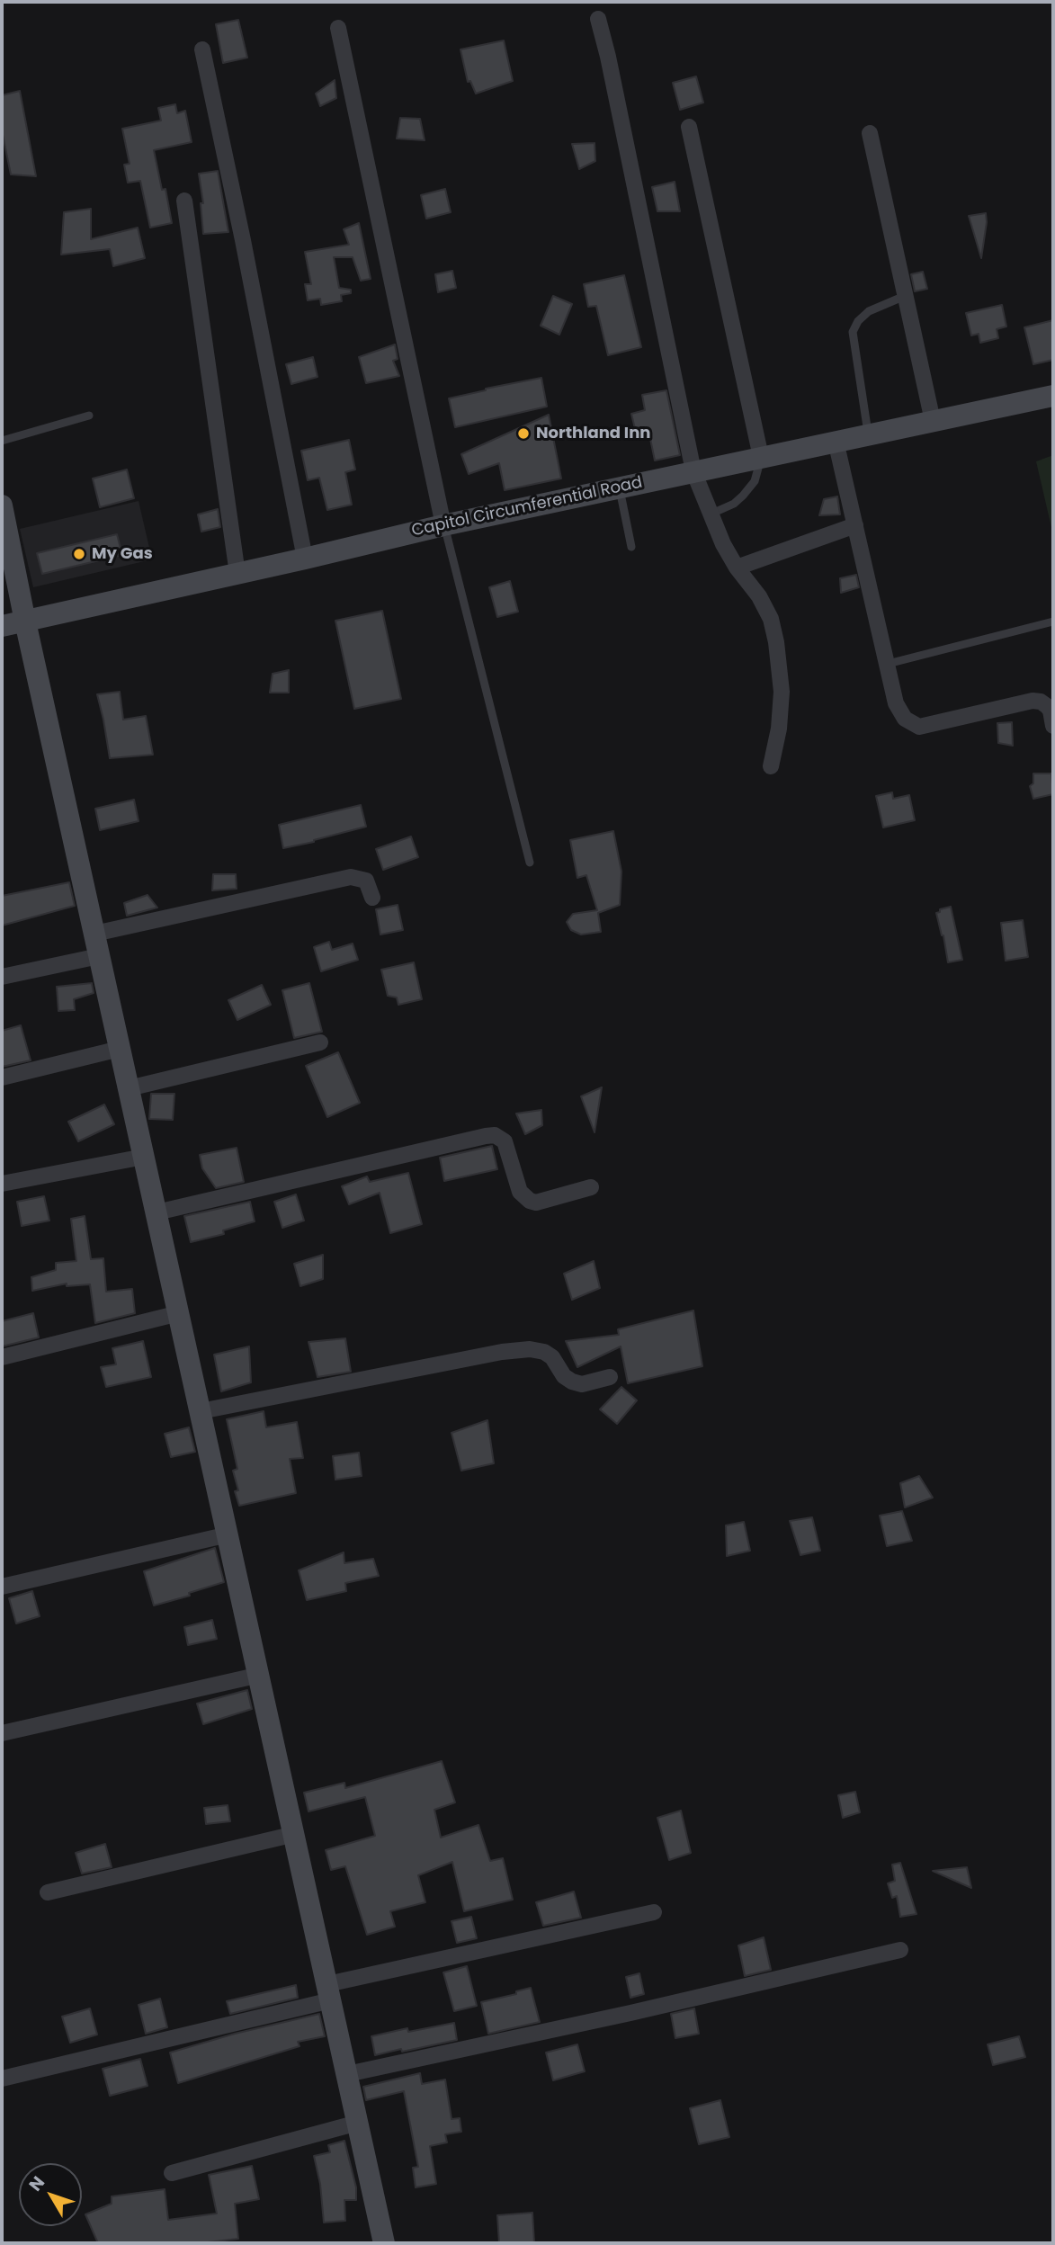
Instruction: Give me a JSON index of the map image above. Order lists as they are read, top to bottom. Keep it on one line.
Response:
{"streets":{"street":["Capitol Circumferential Road"]},"places":["Northland Inn","My Gas"],"north":"top left"}
